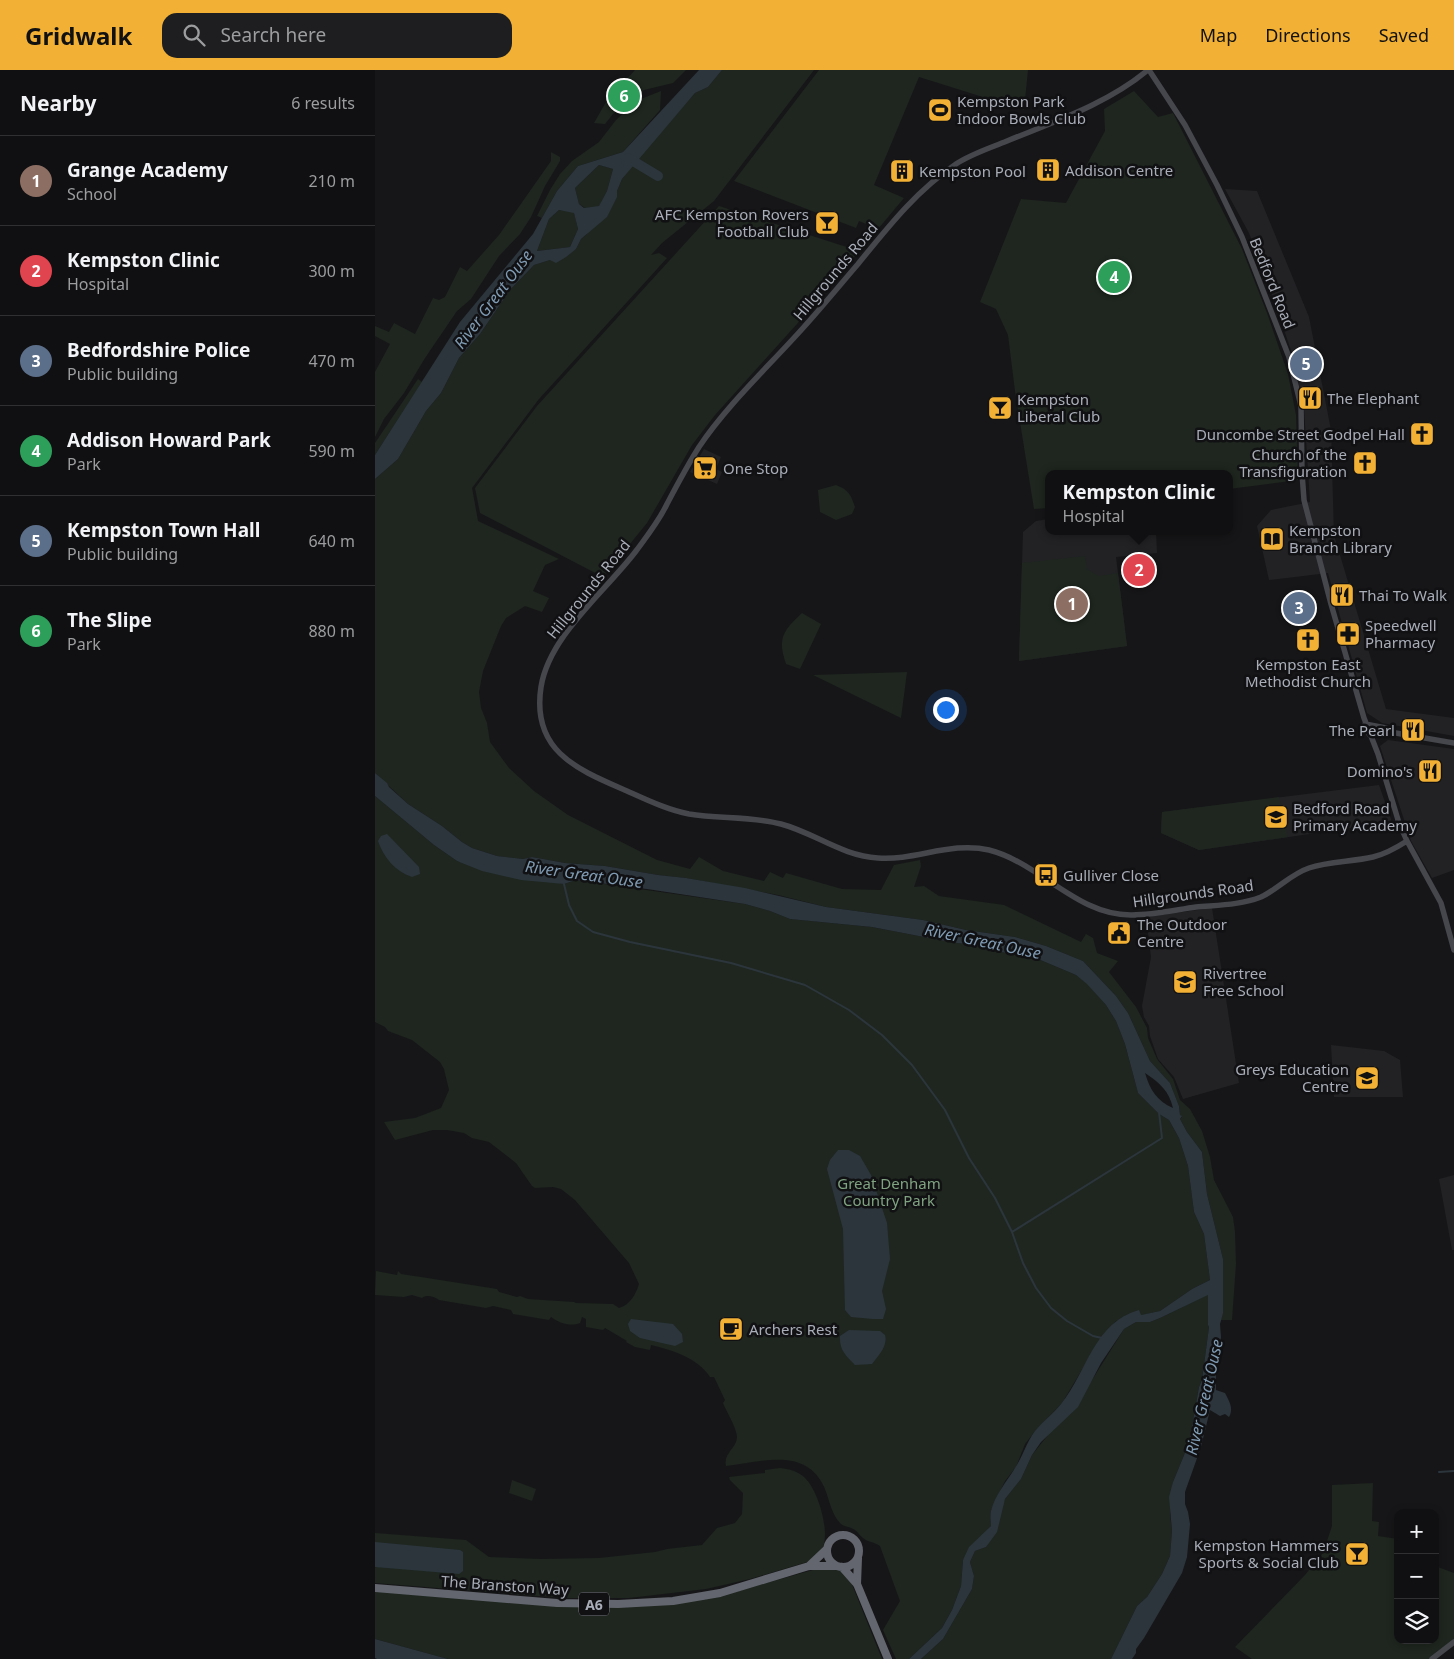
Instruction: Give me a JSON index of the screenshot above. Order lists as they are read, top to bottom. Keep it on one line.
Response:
{"streets":{"highway":["The Branston Way","A6"],"street":["Hillgrounds Road","Bedford Road"]},"crossings":[["Hillgrounds Road","Bedford Road"]],"water":["River Great Ouse"],"parks":["Great Denham Country Park"],"places":{"sports":["Kempston Park Indoor Bowls Club"],"building":["Addison Centre","Kempston Pool"],"bar":["AFC Kempston Rovers Football Club","Kempston Liberal Club","Kempston Hammers Sports & Social Club"],"restaurant":["The Elephant","Thai To Walk","The Pearl","Domino's"],"church":["Duncombe Street Godpel Hall","Church of the Transfiguration","Kempston East Methodist Church"],"supermarket":["One Stop"],"library":["Kempston Branch Library"],"pharmacy":["Speedwell Pharmacy"],"school or university":["Bedford Road Primary Academy","Rivertree Free School","Greys Education Centre"],"bus stop":["Gulliver Close"],"public building":["The Outdoor Centre"],"cafe":["Archers Rest"]},"page":{"header":"Gridwalk","search":"Search here","nav":["Map","Directions","Saved"],"heading":["Nearby","6 results"],"pins":["6","4","5","2","1","3"],"list":[{"mark":"1","name":"Grange Academy","note":"School","value":"210 m"},{"mark":"2","name":"Kempston Clinic","note":"Hospital","value":"300 m"},{"mark":"3","name":"Bedfordshire Police","note":"Public building","value":"470 m"},{"mark":"4","name":"Addison Howard Park","note":"Park","value":"590 m"},{"mark":"5","name":"Kempston Town Hall","note":"Public building","value":"640 m"},{"mark":"6","name":"The Slipe","note":"Park","value":"880 m"}],"popup":["Kempston Clinic","Hospital"],"map_buttons":["+","−"]}}
